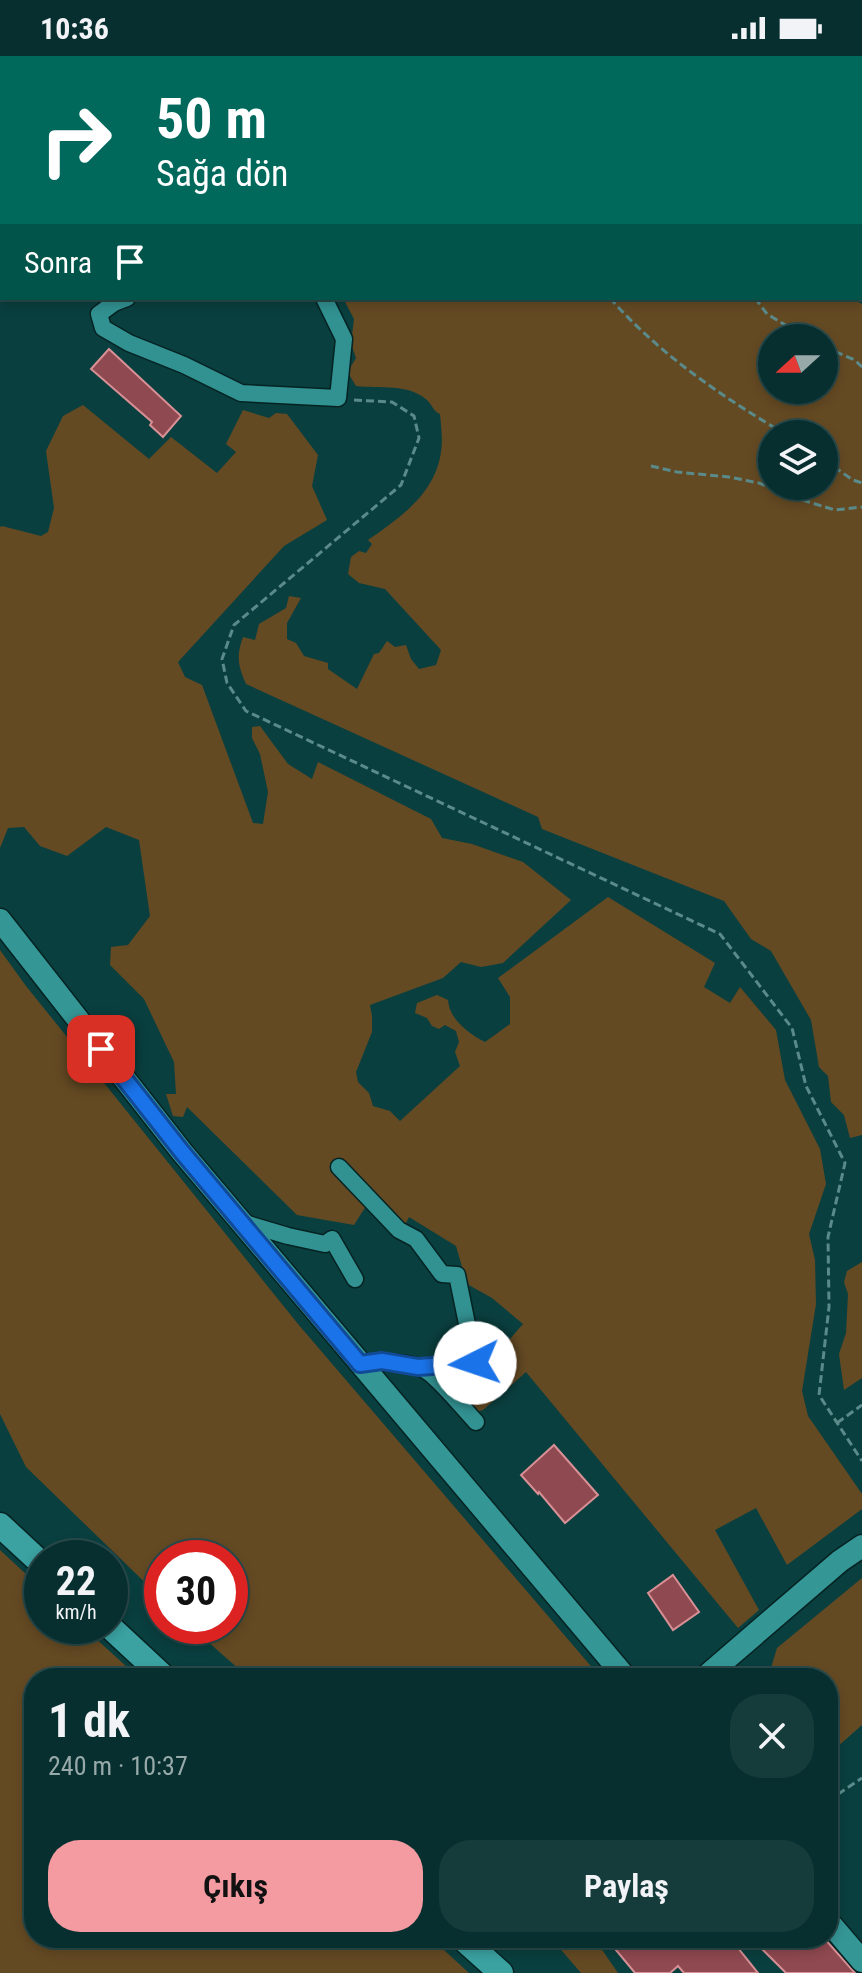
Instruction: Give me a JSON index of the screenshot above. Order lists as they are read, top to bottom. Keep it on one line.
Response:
{"north":"left","page":{"status":"10:36","turn":["50 m","Sağa dön"],"then":"Sonra","speed":"22 km/h","limit":"30","heading":["1 dk","240 m · 10:37"],"buttons":["Çıkış","Paylaş"]}}
